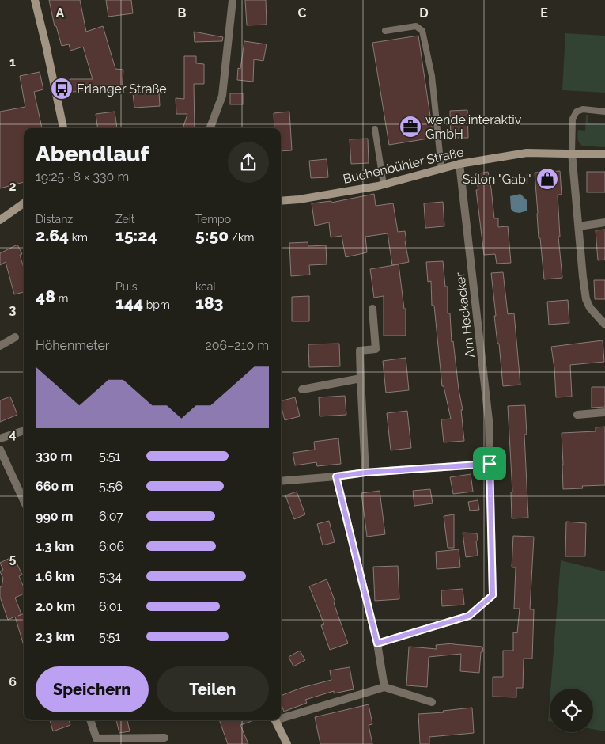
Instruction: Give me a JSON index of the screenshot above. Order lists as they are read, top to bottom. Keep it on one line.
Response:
{"streets":{"street":["Buchenbühler Straße","Am Heckacker"]},"crossings":[["Buchenbühler Straße","Am Heckacker"]],"places":{"bus stop":["Erlanger Straße"],"office":["wende.interaktiv GmbH"],"shop":["Salon \"Gabi\""]},"page":{"heading":["Abendlauf","19:25 · 8 × 330 m"],"stats":[["Distanz","2.64 km"],["Zeit","15:24"],["Tempo","5:50 /km"],["48 m"],["Puls","144 bpm"],["kcal","183"]],"chart":["Höhenmeter","206–210 m"],"list":[{"name":"330 m","note":"5:51"},{"name":"660 m","note":"5:56"},{"name":"990 m","note":"6:07"},{"name":"1.3 km","note":"6:06"},{"name":"1.6 km","note":"5:34"},{"name":"2.0 km","note":"6:01"},{"name":"2.3 km","note":"5:51"}],"buttons":["Speichern","Teilen"]},"grid":{"columns":["A","B","C","D","E"],"rows":["1","2","3","4","5","6"]}}
